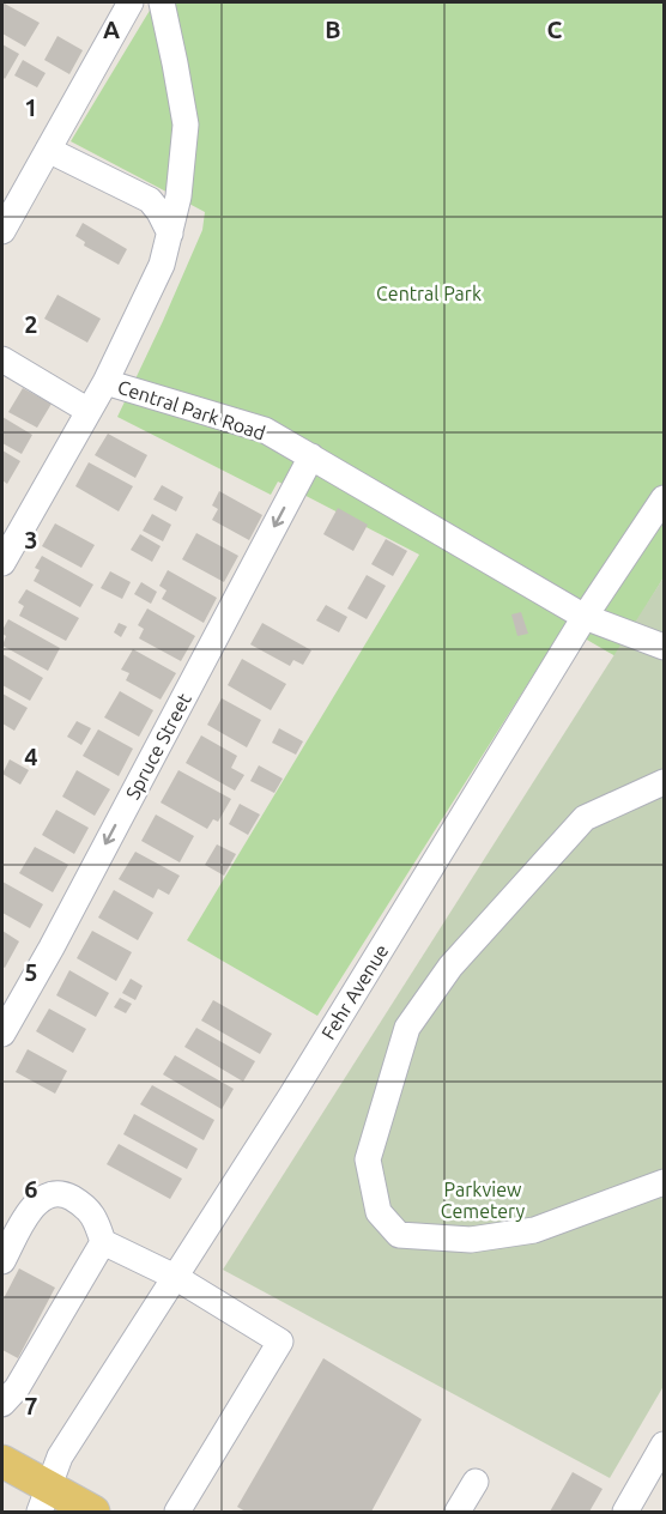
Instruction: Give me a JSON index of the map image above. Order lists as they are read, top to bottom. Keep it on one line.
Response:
{"streets":{"street":["Central Park Road","Spruce Street","Fehr Avenue"]},"crossings":[["Central Park Road","Spruce Street"],["Central Park Road","Fehr Avenue"]],"parks":["Central Park","Parkview Cemetery"],"grid":{"columns":["A","B","C"],"rows":["1","2","3","4","5","6","7"]}}
